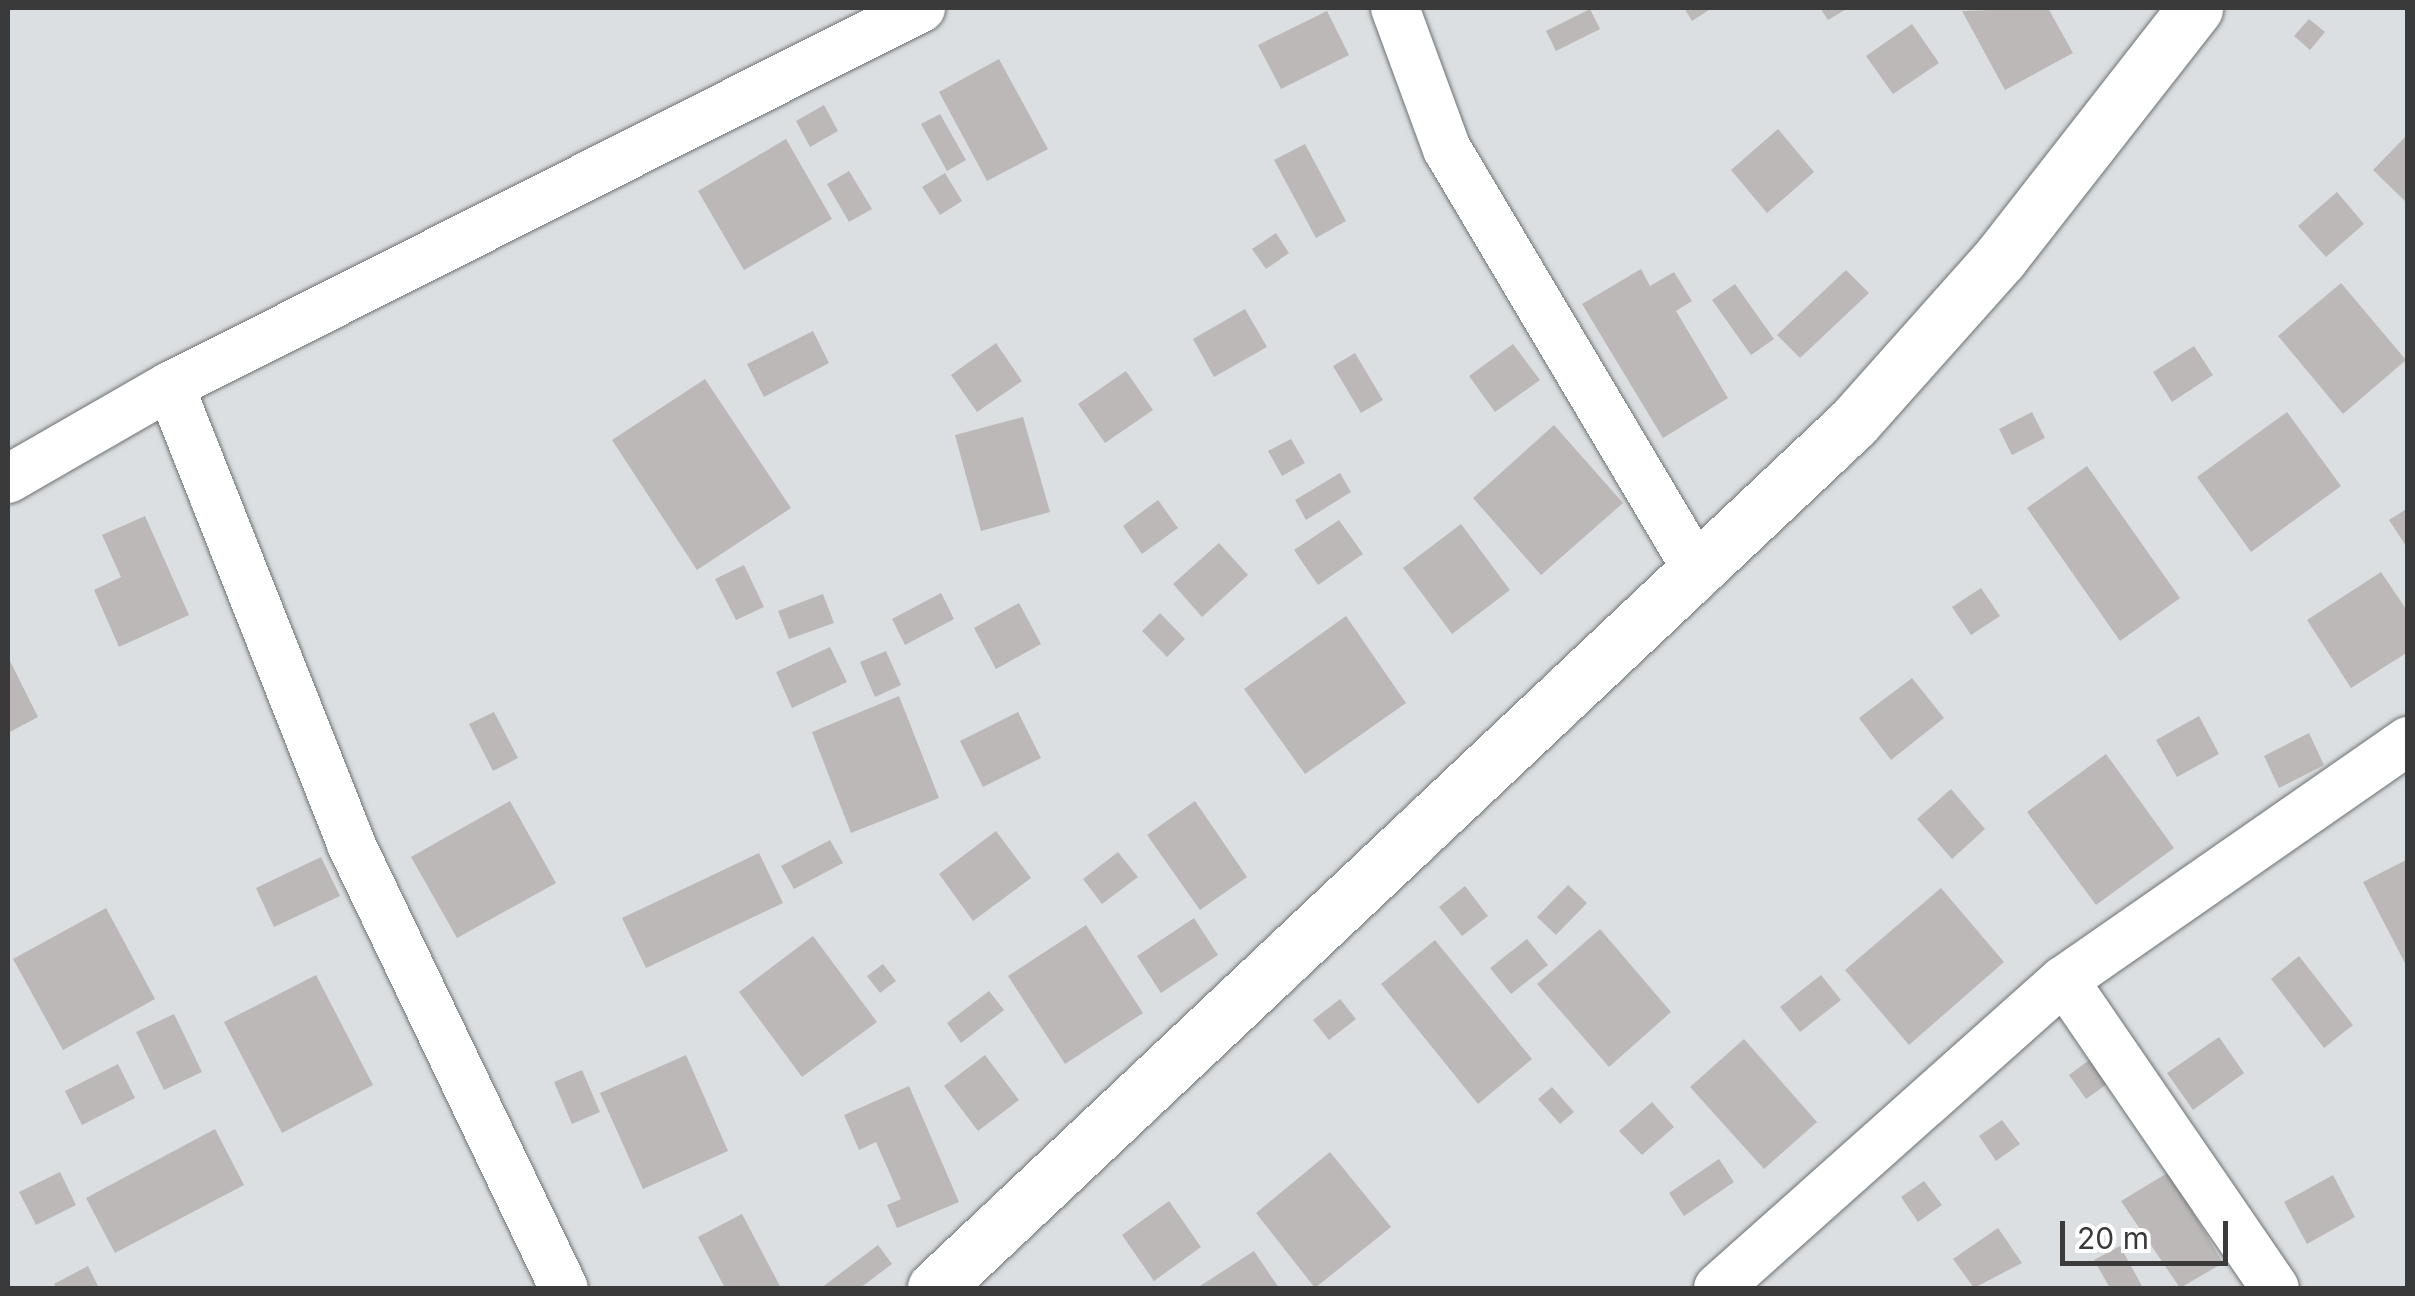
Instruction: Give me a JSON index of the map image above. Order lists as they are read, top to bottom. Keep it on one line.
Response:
{"scale_bar":"20 m"}
